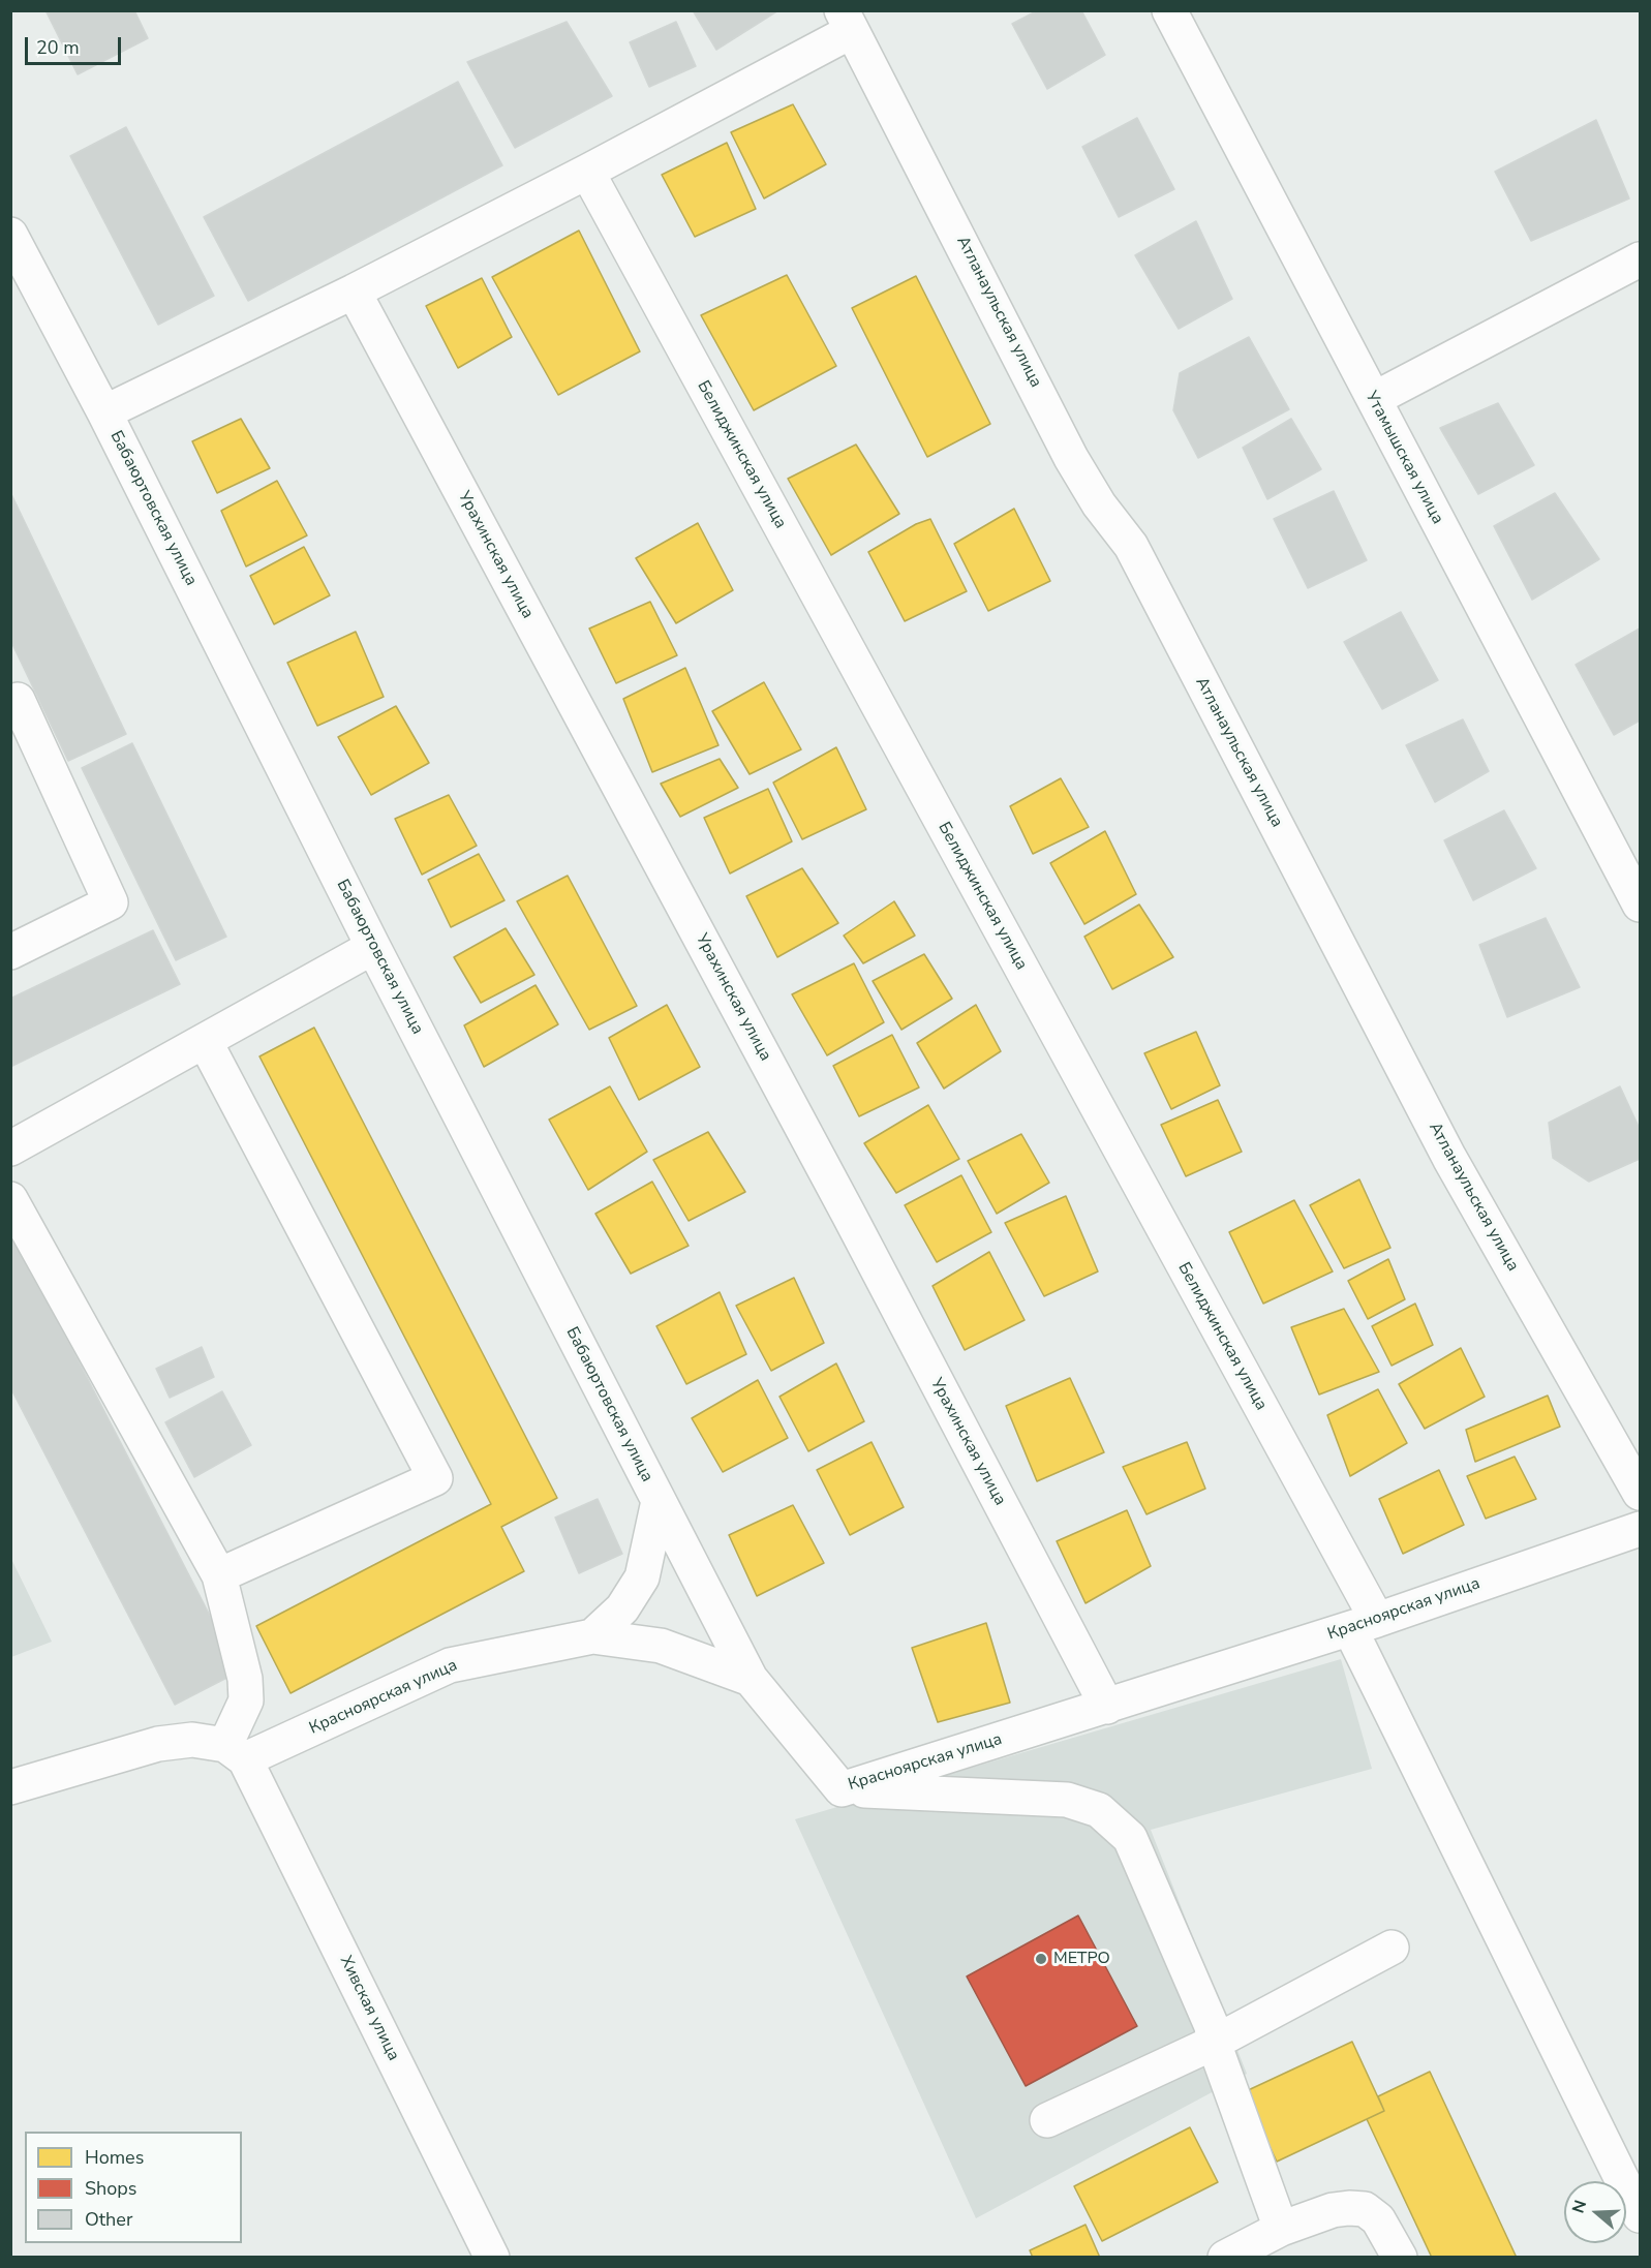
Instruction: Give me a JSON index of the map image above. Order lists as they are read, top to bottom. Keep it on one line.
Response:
{"streets":{"street":["Атланаульская улица","Белиджинская улица","Утамышская улица","Бабаюртовская улица","Урахинская улица","Красноярская улица","Хивская улица"]},"crossings":[["Белиджинская улица","Красноярская улица"],["Бабаюртовская улица","Красноярская улица"],["Урахинская улица","Красноярская улица"],["Красноярская улица","Хивская улица"]],"places":["МЕТРО"],"legend":["Homes","Shops","Other"],"scale_bar":"20 m","north":"left"}
